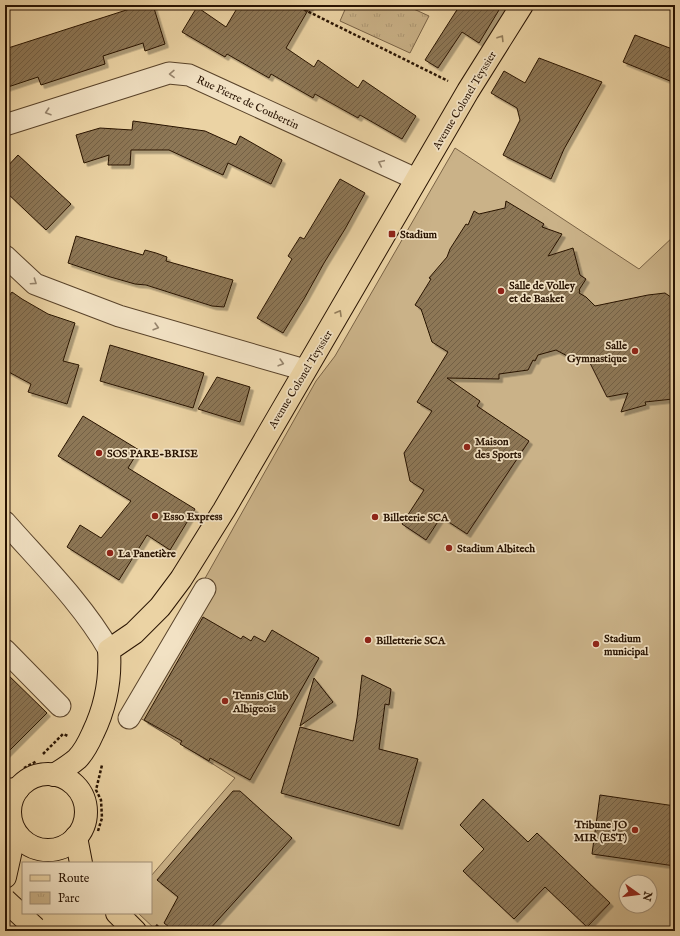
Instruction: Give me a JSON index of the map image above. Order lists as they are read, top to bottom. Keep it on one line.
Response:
{"streets":{"main road":["Avenue Colonel Teyssier"],"street":["Rue Pierre de Coubertin"]},"crossings":[["Avenue Colonel Teyssier","Rue Pierre de Coubertin"]],"one_way":["Avenue Colonel Teyssier","Rue Pierre de Coubertin"],"places":{"transit":["Stadium"],"other":["Salle de Volley et de Basket","Salle Gymnastique","Maison des Sports","SOS PARE-BRISE","Esso Express","Billeterie SCA","Stadium Albitech","La Panetière","Billetterie SCA","Stadium municipal","Tennis Club Albigeois","Tribune JO MIR (EST)"]},"legend":["Route","Parc"],"north":"right"}
